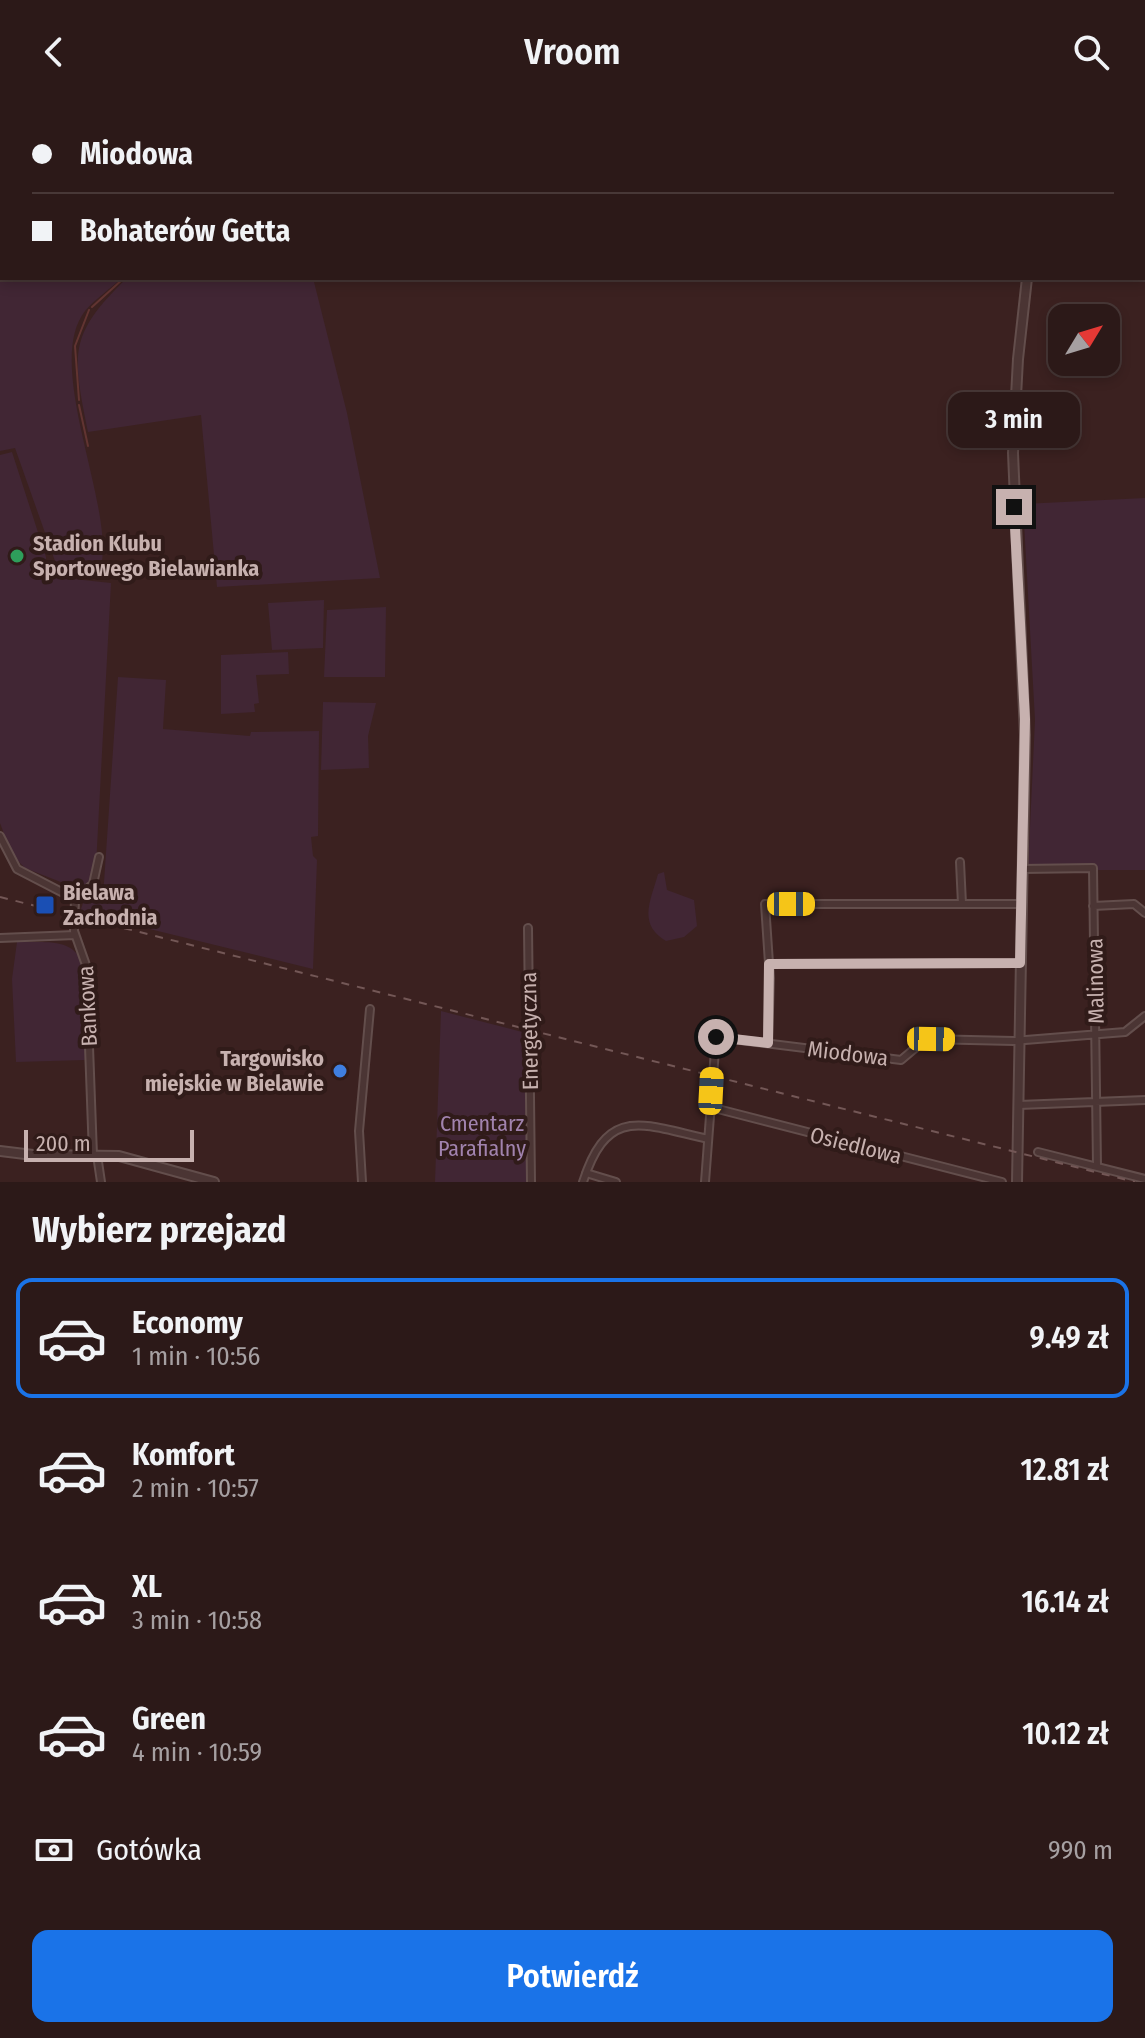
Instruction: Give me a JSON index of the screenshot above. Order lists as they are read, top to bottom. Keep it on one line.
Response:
{"streets":{"street":["Malinowa","Bankowa","Energetyczna","Miodowa","Osiedlowa"]},"crossings":[["Malinowa","Miodowa"],["Miodowa","Osiedlowa"]],"parks":["Cmentarz Parafialny"],"places":{"other":["Stadion Klubu Sportowego Bielawianka","Targowisko miejskie w Bielawie"],"transit":["Bielawa Zachodnia"]},"scale_bar":"200 m","north":"top right","page":{"header":"Vroom","banner":["Miodowa","Bohaterów Getta"],"bubble":"3 min","scale":"200 m","heading":"Wybierz przejazd","list":[{"name":"Economy","note":"1 min · 10:56","value":"9.49 zł"},{"name":"Komfort","note":"2 min · 10:57","value":"12.81 zł"},{"name":"XL","note":"3 min · 10:58","value":"16.14 zł"},{"name":"Green","note":"4 min · 10:59","value":"10.12 zł"}],"pay":["Gotówka","990 m"],"buttons":"Potwierdź"}}
